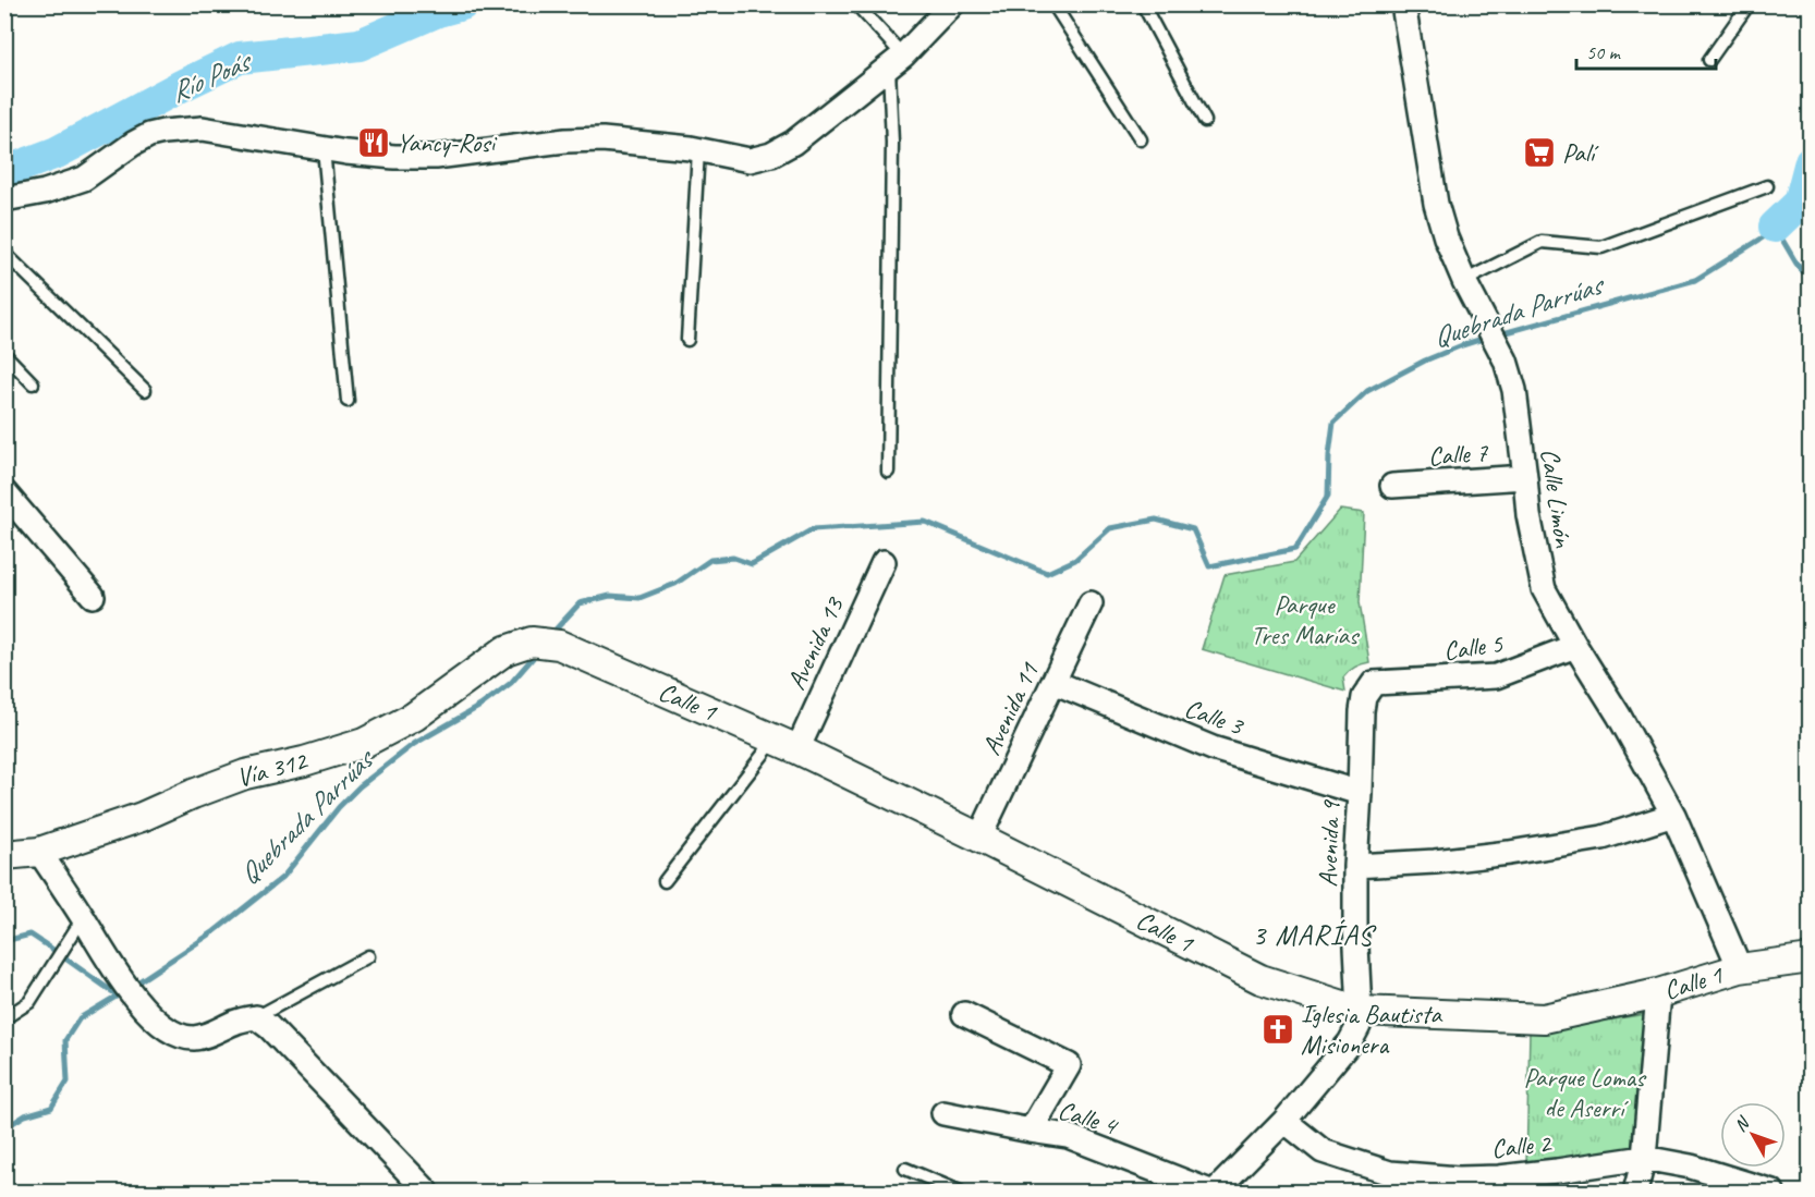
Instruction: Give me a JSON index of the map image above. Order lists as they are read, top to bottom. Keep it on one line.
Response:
{"streets":{"street":["Calle 7","Calle Limón","Avenida 13","Calle 5","Calle 1","Avenida 11","Calle 3","Vía 312","Avenida 9","Calle 4","Calle 2"]},"crossings":[["Calle 7","Calle Limón"],["Calle Limón","Calle 5"],["Calle Limón","Calle 1"],["Avenida 13","Calle 1"],["Calle 5","Avenida 9"],["Calle 1","Avenida 11"],["Calle 1","Vía 312"],["Calle 1","Avenida 9"],["Avenida 11","Calle 3"],["Calle 3","Avenida 9"],["Avenida 9","Calle 4"],["Avenida 9","Calle 2"]],"districts":["3 MARÍAS"],"water":["Río Poás","Quebrada Parrúas"],"parks":["Parque Tres Marías","Parque Lomas de Aserrí"],"places":{"restaurant":["Yancy-Rosi"],"supermarket":["Palí"],"church":["Iglesia Bautista Misionera"]},"scale_bar":"50 m","north":"top left"}
